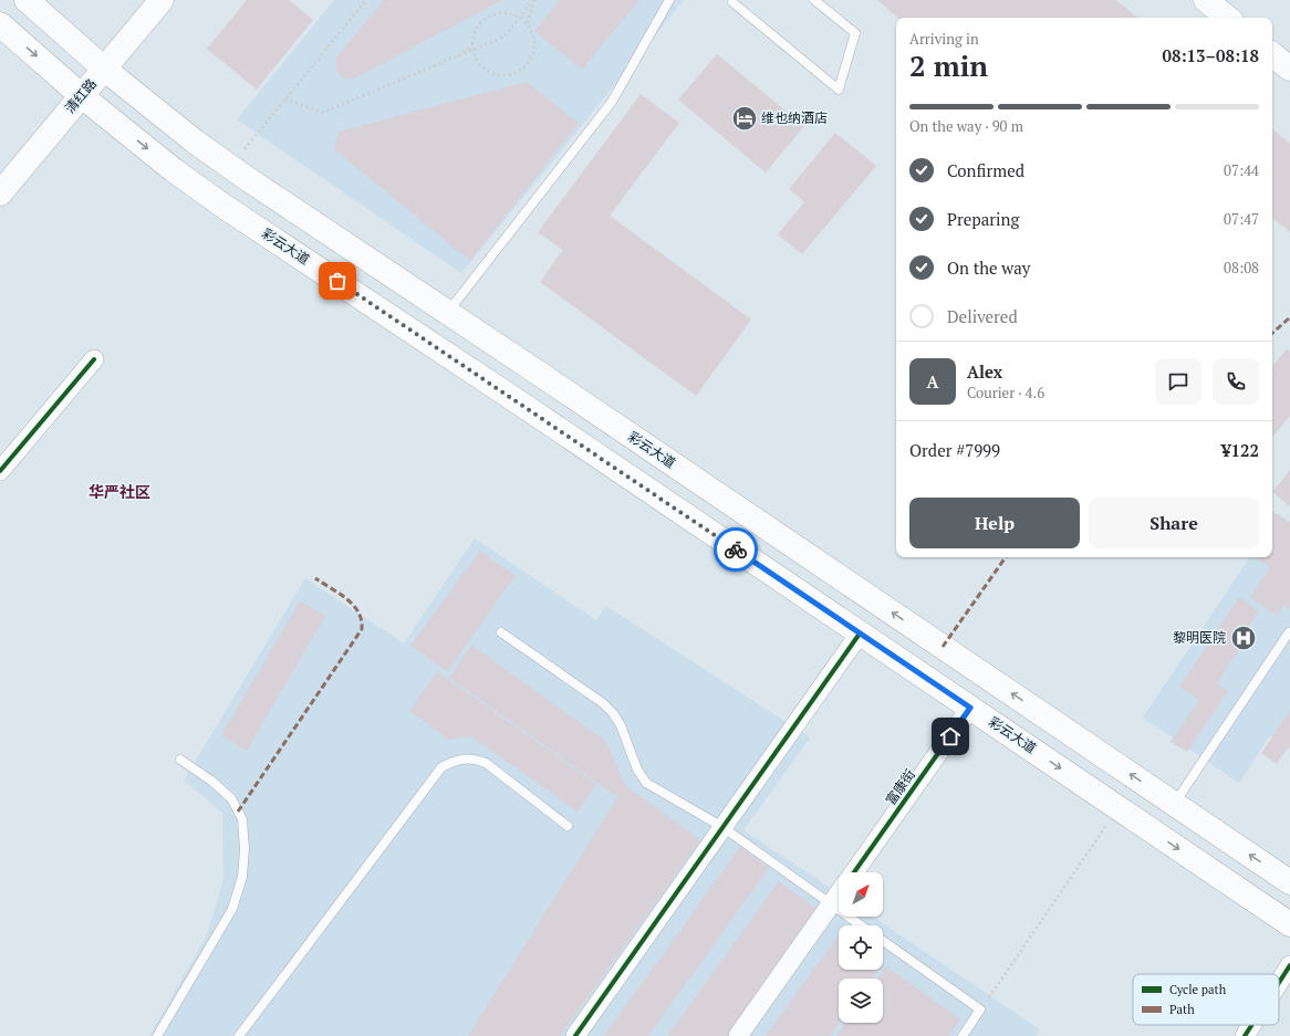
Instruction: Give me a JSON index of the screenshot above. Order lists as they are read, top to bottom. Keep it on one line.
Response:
{"streets":{"main road":["清红路","彩云大道"],"street":["富康街"]},"crossings":[["清红路","彩云大道"],["彩云大道","富康街"]],"districts":["华严社区"],"places":{"hotel":["维也纳酒店"],"hospital":["黎明医院"]},"legend":["Cycle path","Path"],"north":"top right","page":{"heading":["2 min","Arriving in","08:13–08:18"],"panel":["Alex","Courier · 4.6","Order #7999","¥122"],"bar":"On the way · 90 m","list":[["Confirmed","07:44"],["Preparing","07:47"],["On the way","08:08"],"Delivered"],"round":"A","buttons":["Help","Share"]}}
